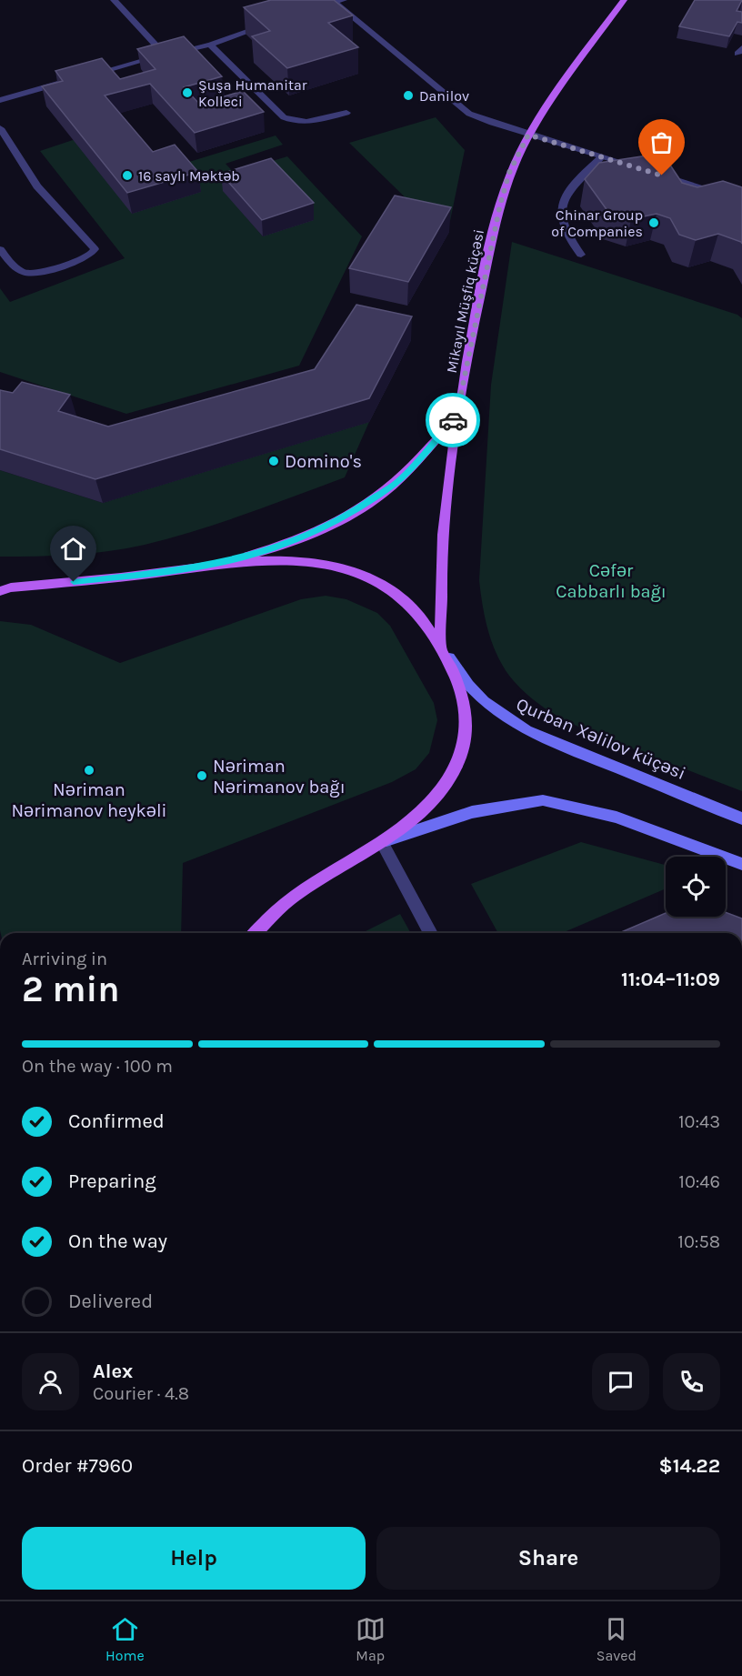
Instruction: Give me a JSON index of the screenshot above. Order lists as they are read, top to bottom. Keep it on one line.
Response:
{"streets":{"main road":["Mikayıl Müşfiq küçəsi","Qurban Xəlilov küçəsi"]},"crossings":[["Mikayıl Müşfiq küçəsi","Qurban Xəlilov küçəsi"]],"parks":["Cəfər Cabbarlı bağı"],"places":["Şuşa Humanitar Kolleci","Danilov","16 saylı Məktəb","Chinar Group of Companies","Domino's","Nəriman Nərimanov heykəli","Nəriman Nərimanov bağı"],"page":{"heading":["2 min","Arriving in","11:04–11:09"],"panel":["Alex","Courier · 4.8","Order #7960","$14.22"],"bar":"On the way · 100 m","list":[["Confirmed","10:43"],["Preparing","10:46"],["On the way","10:58"],"Delivered"],"buttons":["Help","Share"],"tabs":["Home","Map","Saved"]}}
